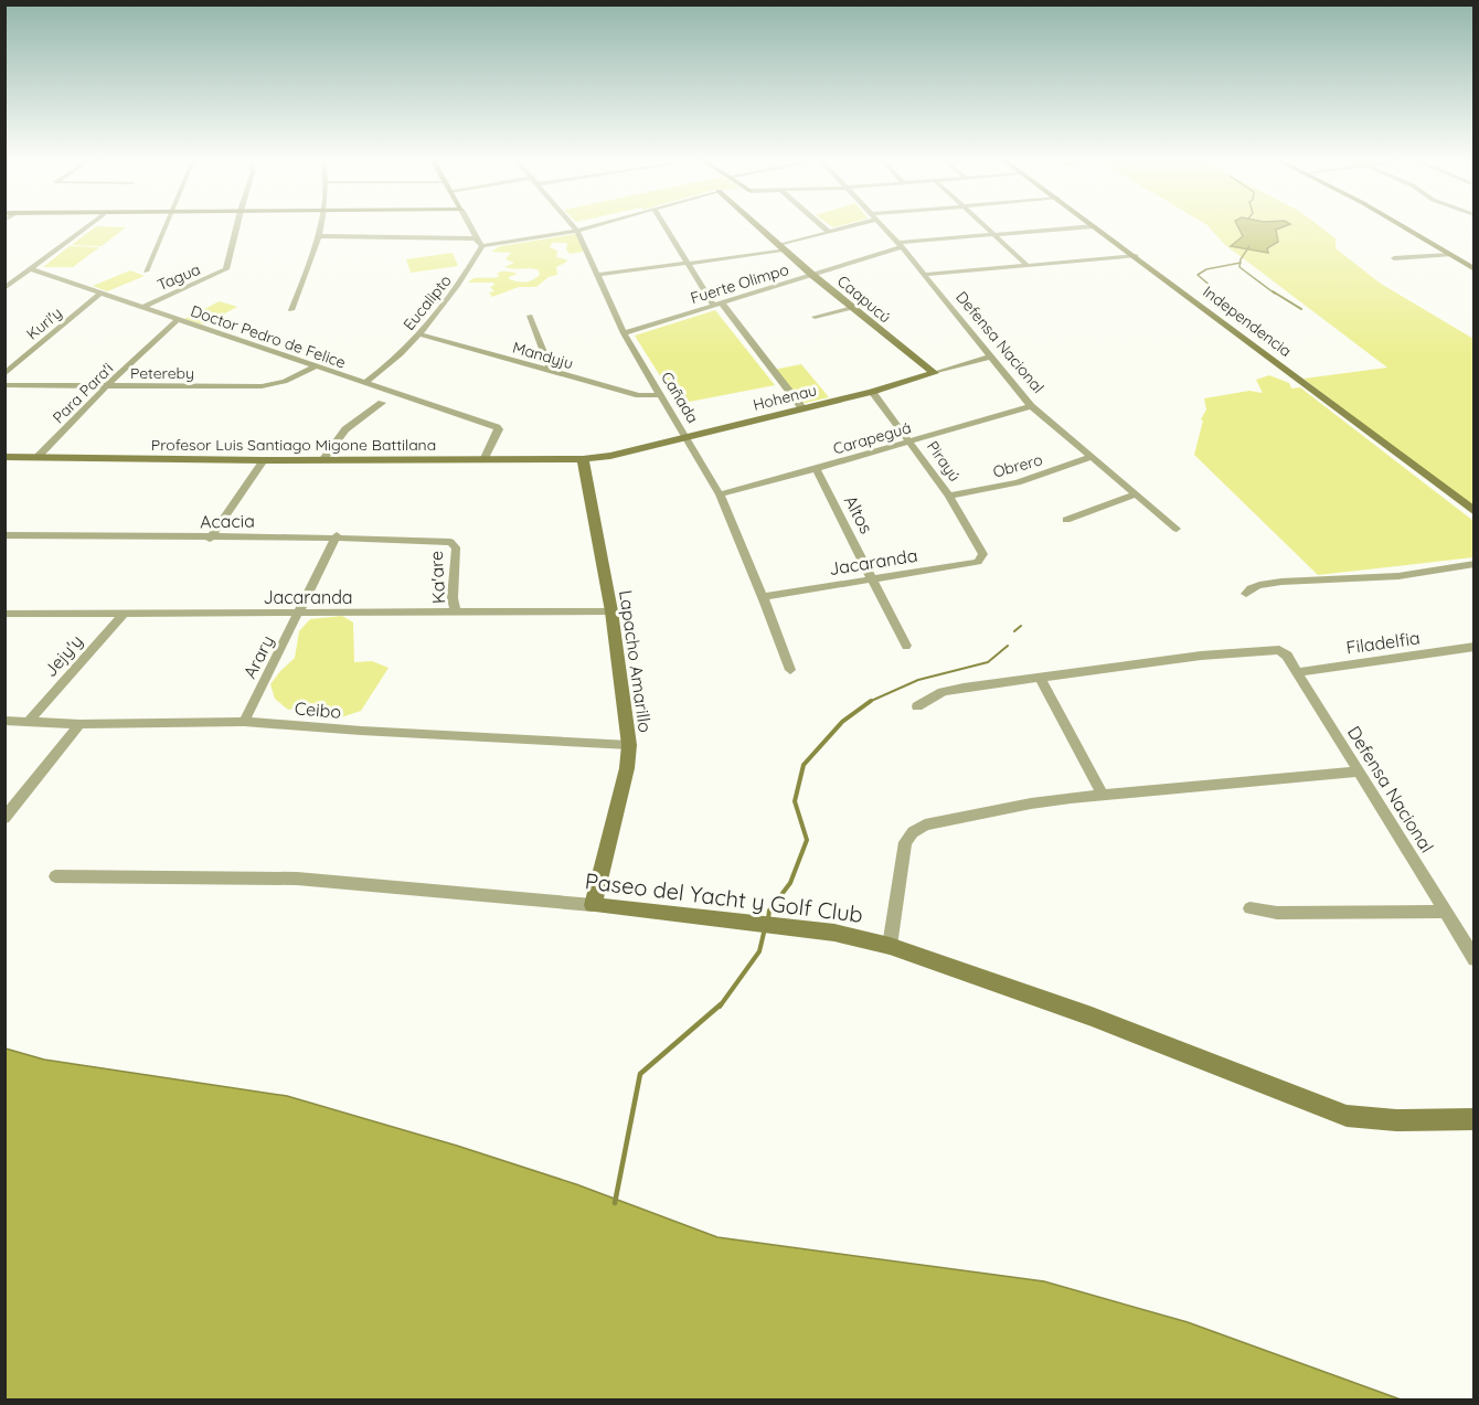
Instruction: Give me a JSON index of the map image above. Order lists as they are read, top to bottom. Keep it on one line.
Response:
{"streets":{"street":["Tagua","Fuerte Olimpo","Caapucú","Eucalipto","Independencia","Kuri'y","Doctor Pedro de Felice","Defensa Nacional","Mandyju","Petereby","Para Para'i","Cañada","Hohenau","Carapeguá","Profesor Luis Santiago Migone Battilana","Pirayú","Obrero","Altos","Acacia","Jacaranda","Ka'are","Filadelfia","Jejy'y","Arary","Lapacho Amarillo","Ceibo","Paseo del Yacht y Golf Club"]},"crossings":[["Tagua","Doctor Pedro de Felice"],["Fuerte Olimpo","Caapucú"],["Fuerte Olimpo","Independencia"],["Fuerte Olimpo","Defensa Nacional"],["Fuerte Olimpo","Cañada"],["Caapucú","Hohenau"],["Eucalipto","Doctor Pedro de Felice"],["Eucalipto","Mandyju"],["Kuri'y","Doctor Pedro de Felice"],["Doctor Pedro de Felice","Petereby"],["Doctor Pedro de Felice","Para Para'i"],["Doctor Pedro de Felice","Profesor Luis Santiago Migone Battilana"],["Defensa Nacional","Hohenau"],["Defensa Nacional","Carapeguá"],["Defensa Nacional","Obrero"],["Defensa Nacional","Filadelfia"],["Mandyju","Cañada"],["Petereby","Para Para'i"],["Para Para'i","Profesor Luis Santiago Migone Battilana"],["Cañada","Hohenau"],["Cañada","Carapeguá"],["Cañada","Jacaranda"],["Hohenau","Profesor Luis Santiago Migone Battilana"],["Hohenau","Pirayú"],["Hohenau","Lapacho Amarillo"],["Carapeguá","Pirayú"],["Carapeguá","Altos"],["Profesor Luis Santiago Migone Battilana","Lapacho Amarillo"],["Pirayú","Obrero"],["Pirayú","Jacaranda"],["Altos","Jacaranda"],["Acacia","Ka'are"],["Acacia","Arary"],["Jacaranda","Ka'are"],["Jacaranda","Jejy'y"],["Jacaranda","Arary"],["Jacaranda","Lapacho Amarillo"],["Jejy'y","Ceibo"],["Arary","Ceibo"],["Lapacho Amarillo","Ceibo"],["Lapacho Amarillo","Paseo del Yacht y Golf Club"]]}
